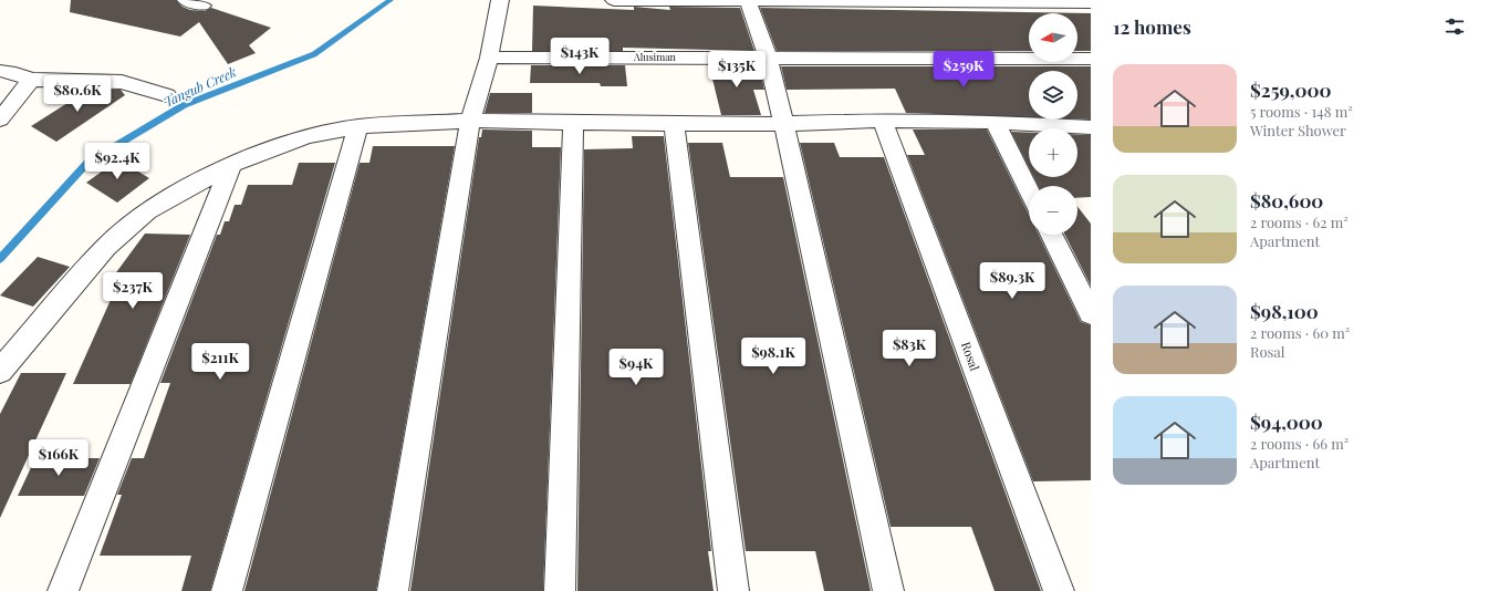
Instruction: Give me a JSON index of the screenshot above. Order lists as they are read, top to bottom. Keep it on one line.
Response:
{"streets":{"street":["Alusiman","Rosal"]},"water":["Tangub Creek"],"north":"left","page":{"heading":"12 homes","map_buttons":["+","−"],"price":["$143K","$135K","$259K","$80.6K","$92.4K","$89.3K","$237K","$83K","$98.1K","$211K","$94K","$166K"],"list":[{"name":"$259,000","note":"5 rooms · 148 m² · Winter Shower"},{"name":"$80,600","note":"2 rooms · 62 m² · Apartment"},{"name":"$98,100","note":"2 rooms · 60 m² · Rosal"},{"name":"$94,000","note":"2 rooms · 66 m² · Apartment"}]}}
